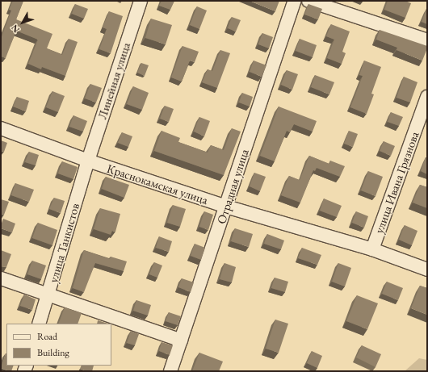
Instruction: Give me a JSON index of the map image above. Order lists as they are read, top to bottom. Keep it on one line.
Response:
{"streets":{"street":["Линейная улица","улица Ивана Грязнова","Краснокамская улица","Отрадная улица","улица Танкистов"]},"crossings":[["Линейная улица","Краснокамская улица"],["Линейная улица","улица Танкистов"],["улица Ивана Грязнова","Краснокамская улица"],["Краснокамская улица","Отрадная улица"],["Краснокамская улица","улица Танкистов"]],"legend":["Road","Building"],"north":"bottom left"}
